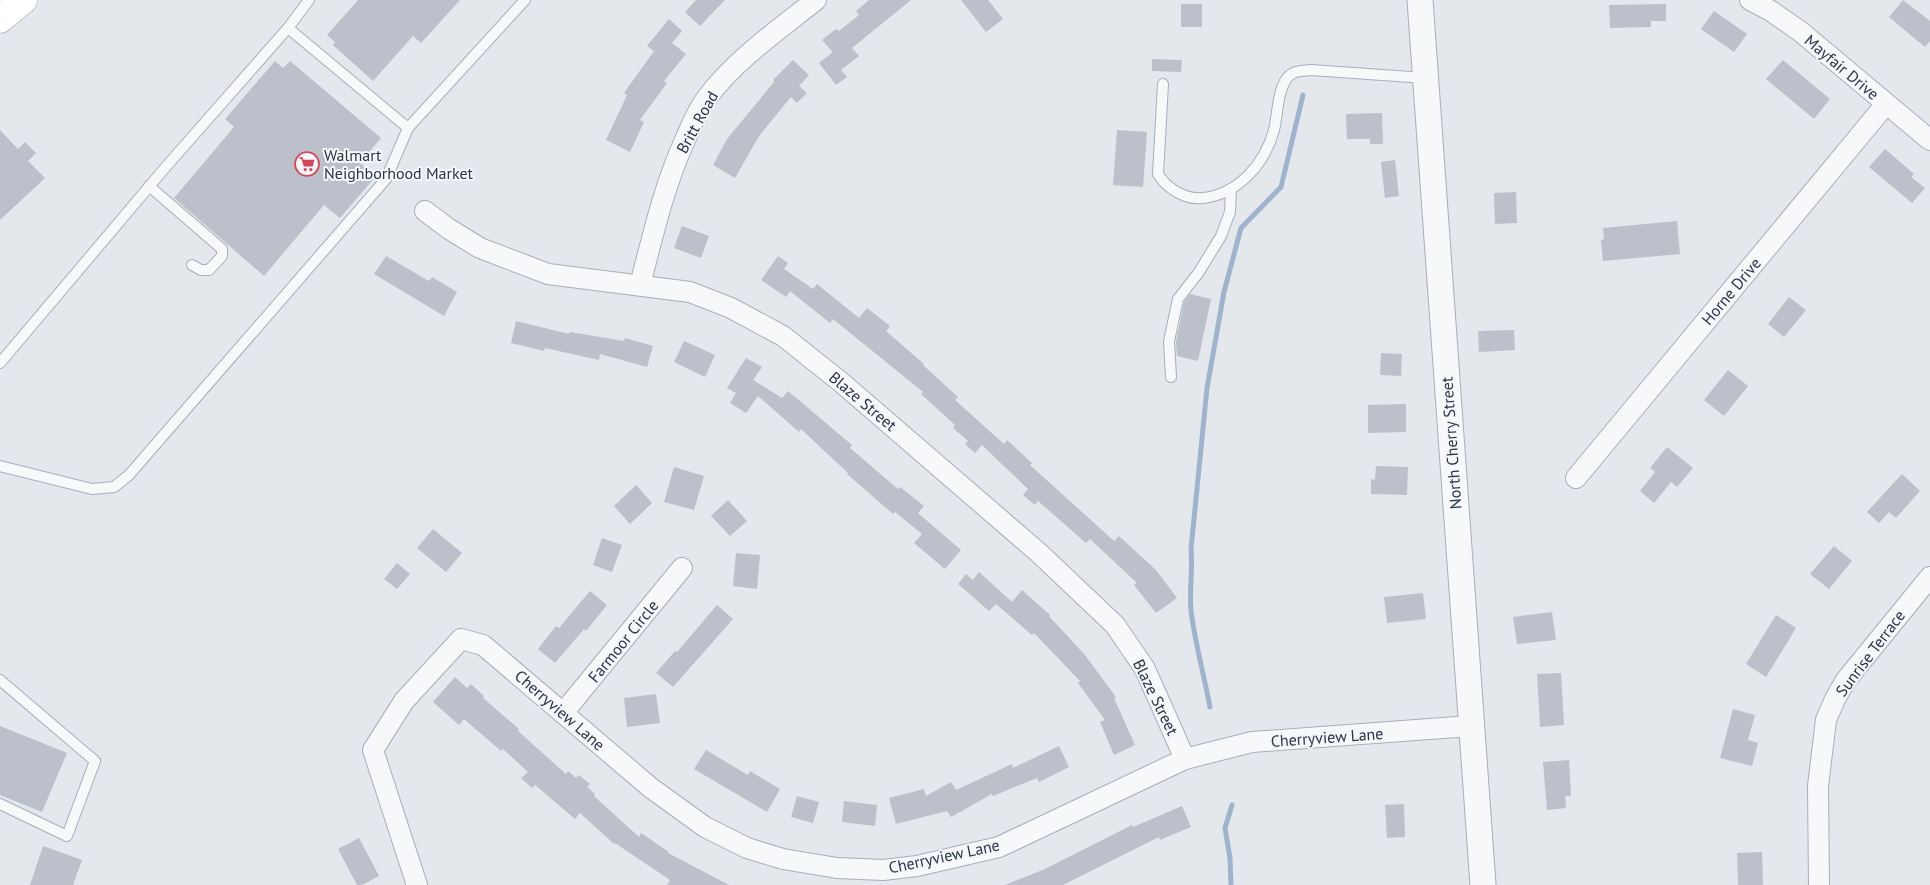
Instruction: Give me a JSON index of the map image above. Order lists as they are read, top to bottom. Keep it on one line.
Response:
{"streets":{"street":["Mayfair Drive","Britt Road","Horne Drive","Blaze Street","North Cherry Street","Farmoor Circle","Sunrise Terrace","Cherryview Lane"]},"crossings":[["Mayfair Drive","Horne Drive"],["Britt Road","Blaze Street"],["Blaze Street","Cherryview Lane"],["North Cherry Street","Cherryview Lane"],["Farmoor Circle","Cherryview Lane"]],"places":{"supermarket":["Walmart Neighborhood Market"]}}
